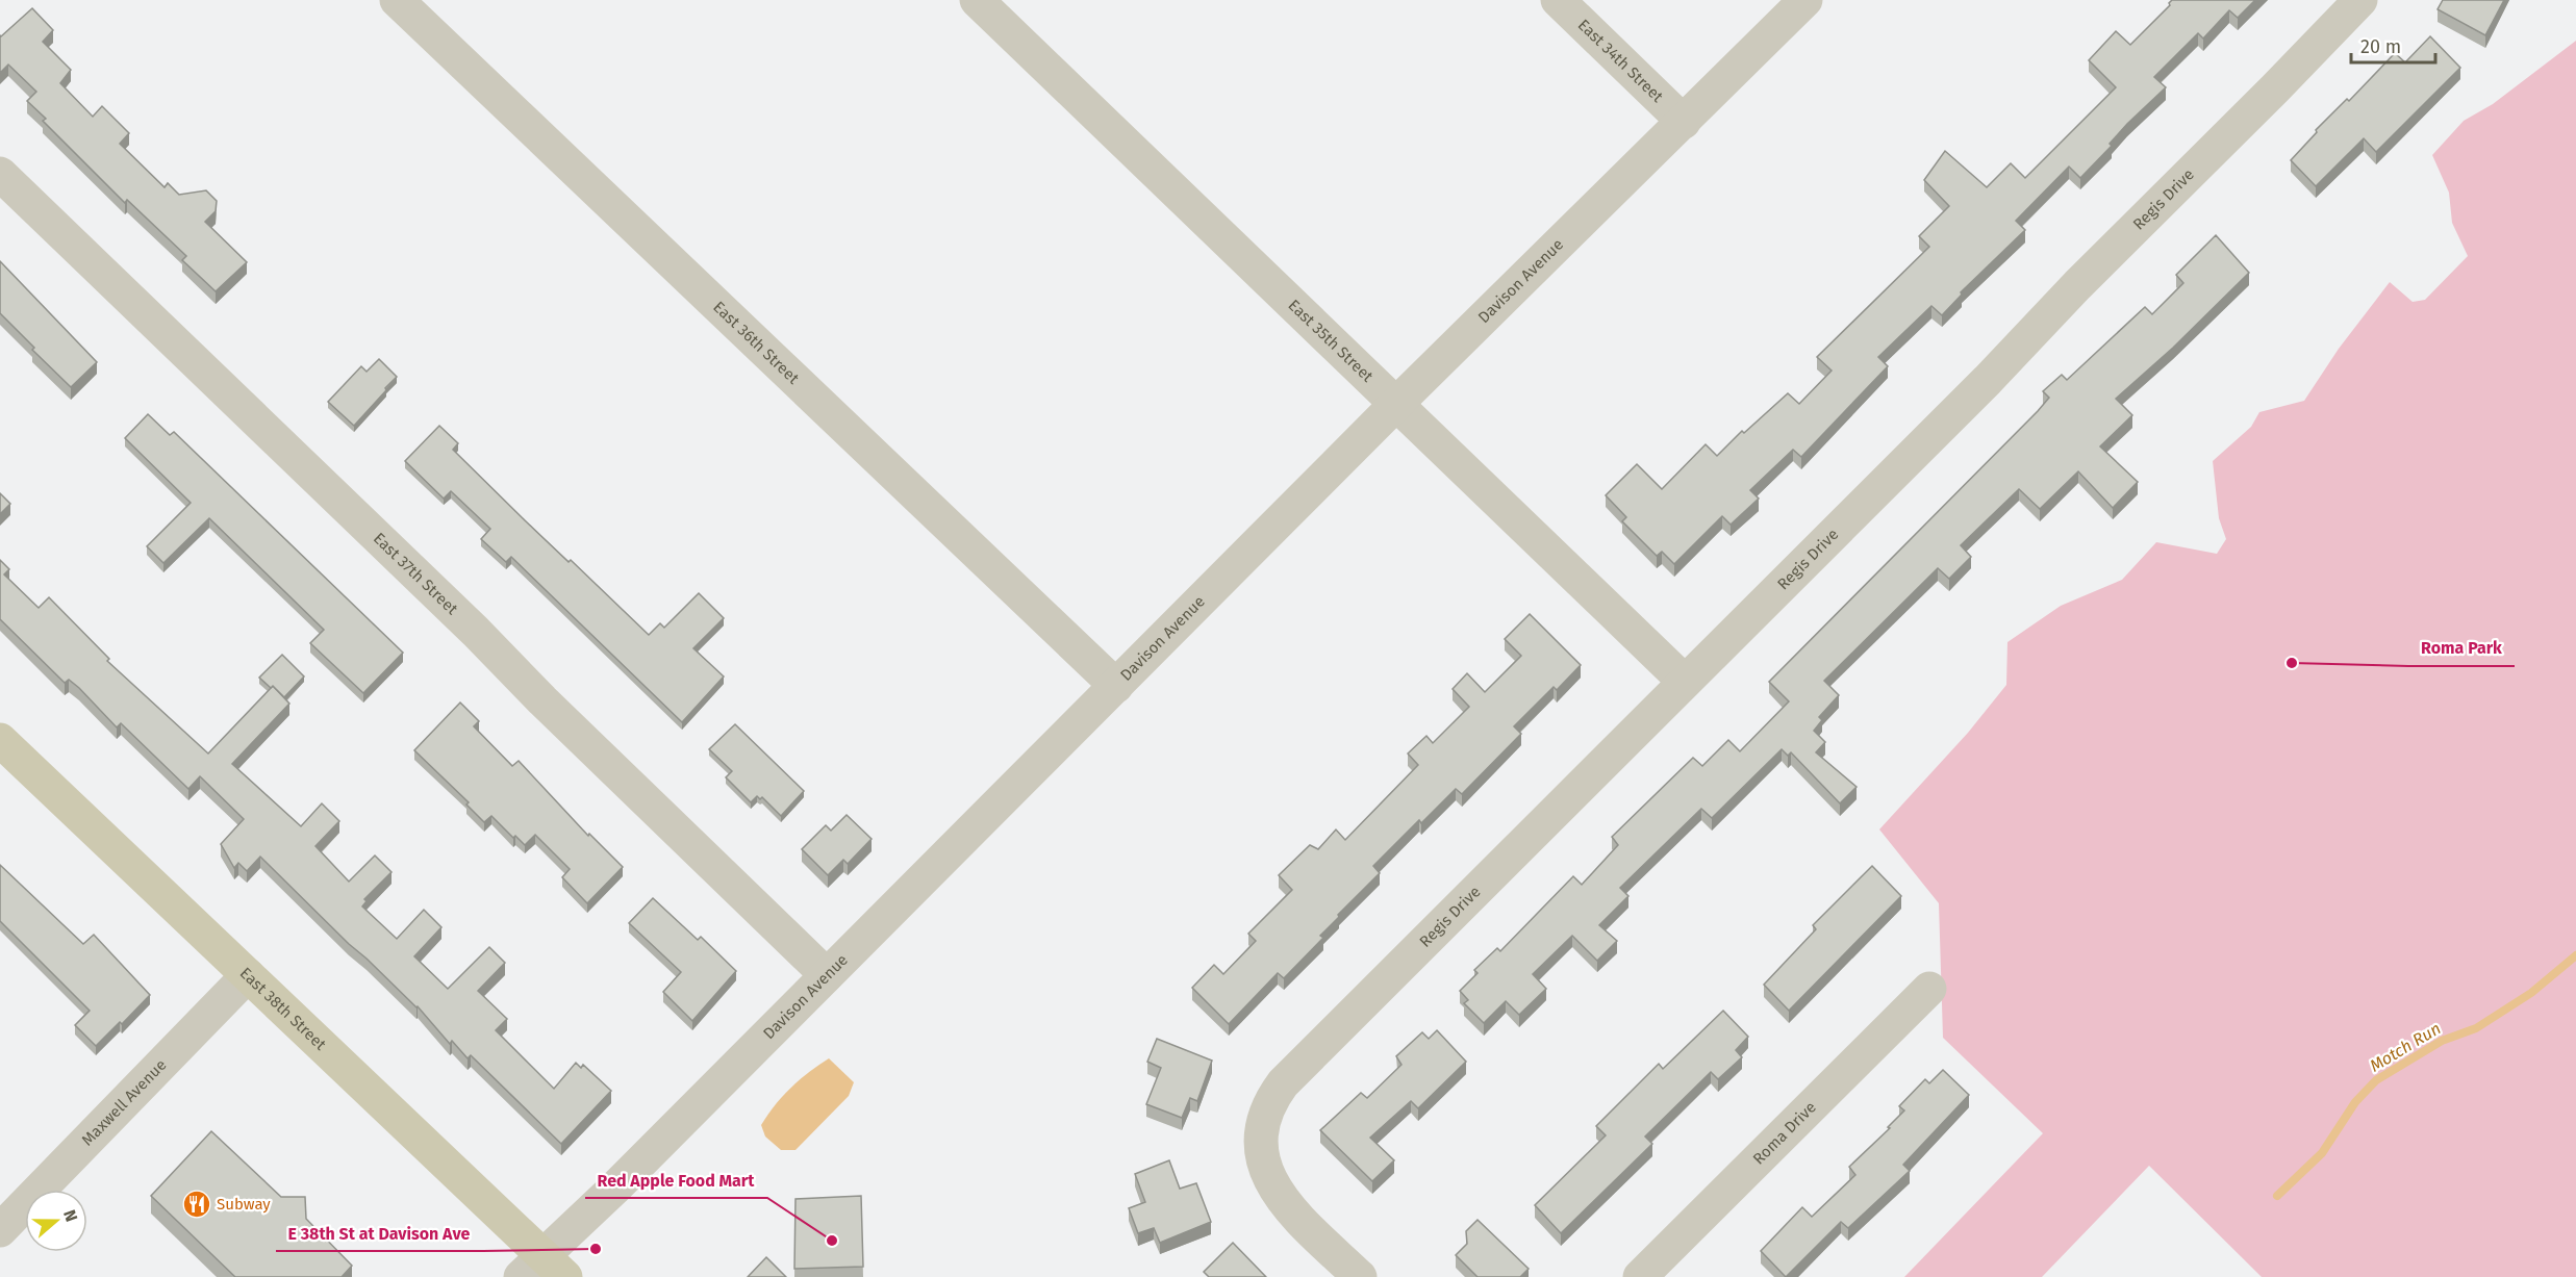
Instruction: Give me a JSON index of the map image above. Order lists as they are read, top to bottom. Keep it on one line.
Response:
{"streets":{"main road":["East 38th Street"],"street":["East 34th Street","Regis Drive","Davison Avenue","East 35th Street","East 36th Street","East 37th Street","Maxwell Avenue","Roma Drive"]},"crossings":[["East 34th Street","Davison Avenue"],["Regis Drive","East 35th Street"],["Davison Avenue","East 35th Street"],["Davison Avenue","East 36th Street"],["Davison Avenue","East 37th Street"],["Davison Avenue","East 38th Street"],["East 38th Street","Maxwell Avenue"]],"water":["Motch Run"],"places":{"other":["Roma Park","Red Apple Food Mart","E 38th St at Davison Ave"],"restaurant":["Subway"]},"scale_bar":"20 m","north":"right"}
